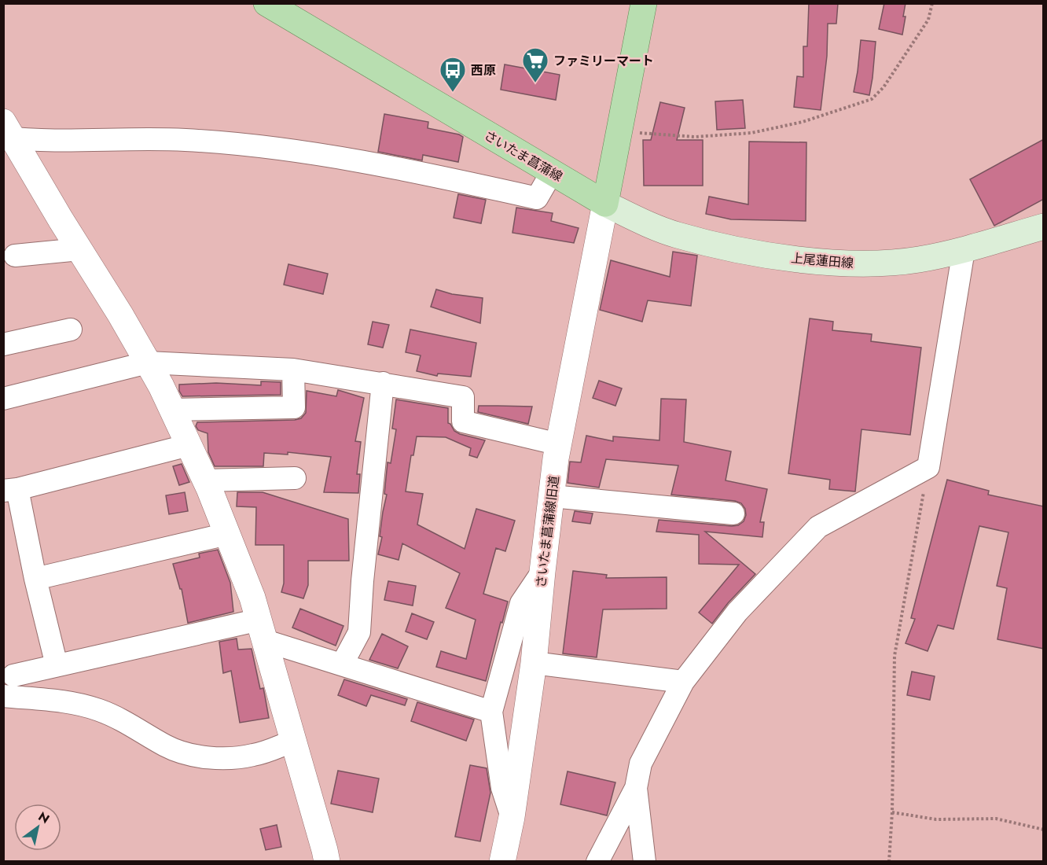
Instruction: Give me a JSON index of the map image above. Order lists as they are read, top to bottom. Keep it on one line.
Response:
{"streets":{"main road":["さいたま菖蒲線","上尾蓮田線"],"street":["さいたま菖蒲線旧道"]},"crossings":[["さいたま菖蒲線","上尾蓮田線"],["さいたま菖蒲線","さいたま菖蒲線旧道"],["上尾蓮田線","さいたま菖蒲線旧道"]],"places":{"supermarket":["ファミリーマート"],"bus stop":["西原"]},"north":"top right"}
